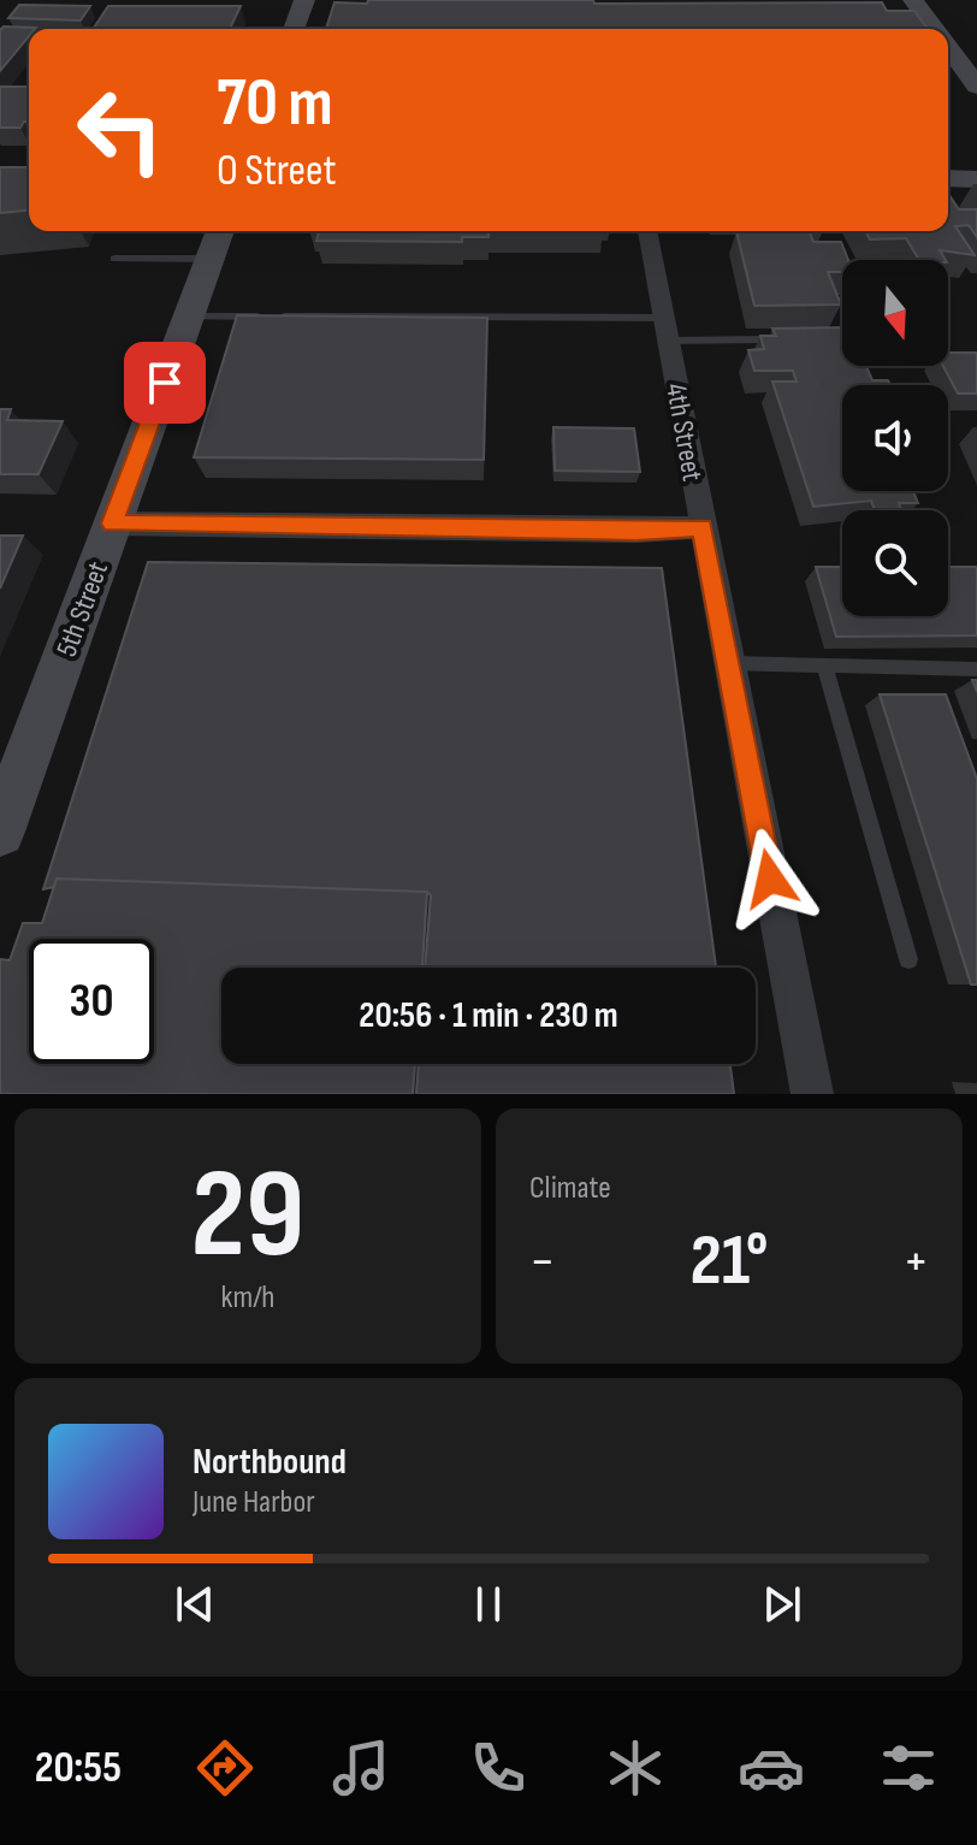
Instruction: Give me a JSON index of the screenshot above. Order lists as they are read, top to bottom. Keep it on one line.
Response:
{"streets":{"street":["4th Street","5th Street"]},"north":"bottom","page":{"turn":["70 m","O Street"],"limit":"30","trip":"20:56 · 1 min · 230 m","tile":[["29","km/h"],"Climate"],"heat":["−","21°","+"],"song":["Northbound","June Harbor"],"tabs":"20:55"}}
